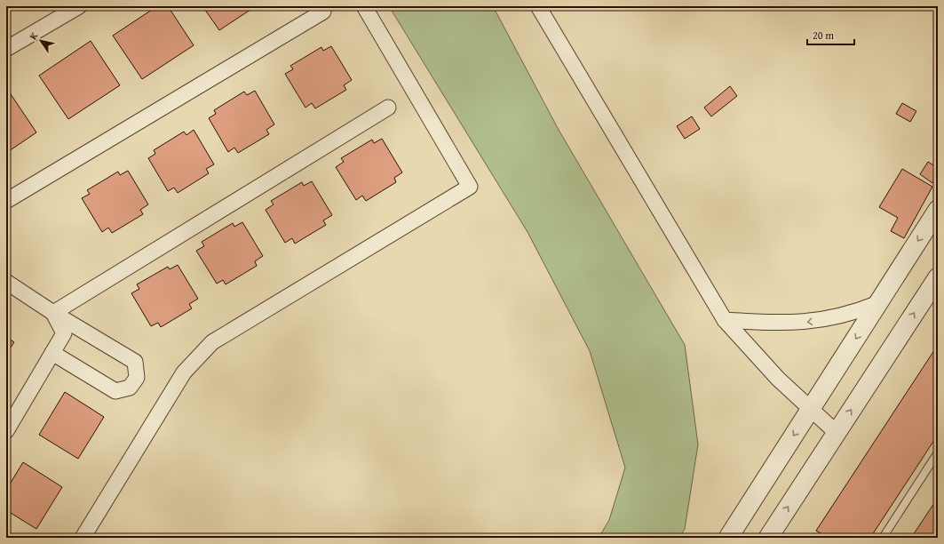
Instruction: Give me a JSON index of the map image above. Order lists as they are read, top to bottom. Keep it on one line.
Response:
{"scale_bar":"20 m","north":"top left"}
